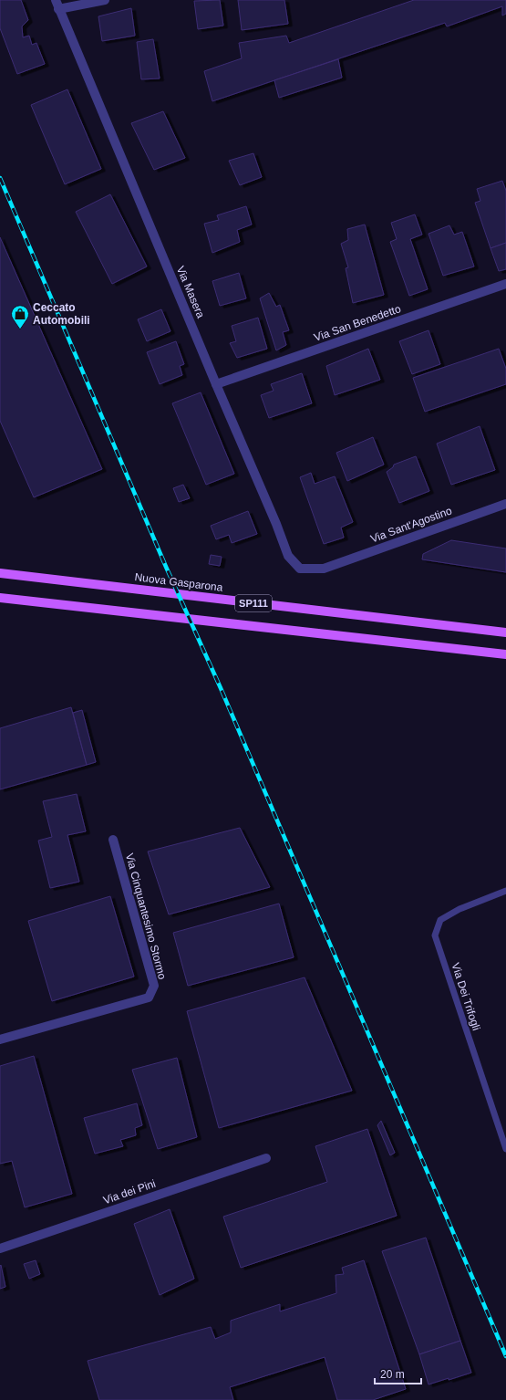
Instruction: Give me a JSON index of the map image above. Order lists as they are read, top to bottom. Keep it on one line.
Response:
{"streets":{"main road":["Nuova Gasparona","SP111"],"street":["Via Masera","Via San Benedetto","Via Sant'Agostino","Via Cinquantesimo Stormo","Via dei Pini"],"lane":["Via Dei Trifogli"]},"crossings":[["Via Masera","Via San Benedetto"],["Via Masera","Via Sant'Agostino"]],"places":{"shop":["Ceccato Automobili"]},"scale_bar":"20 m"}
